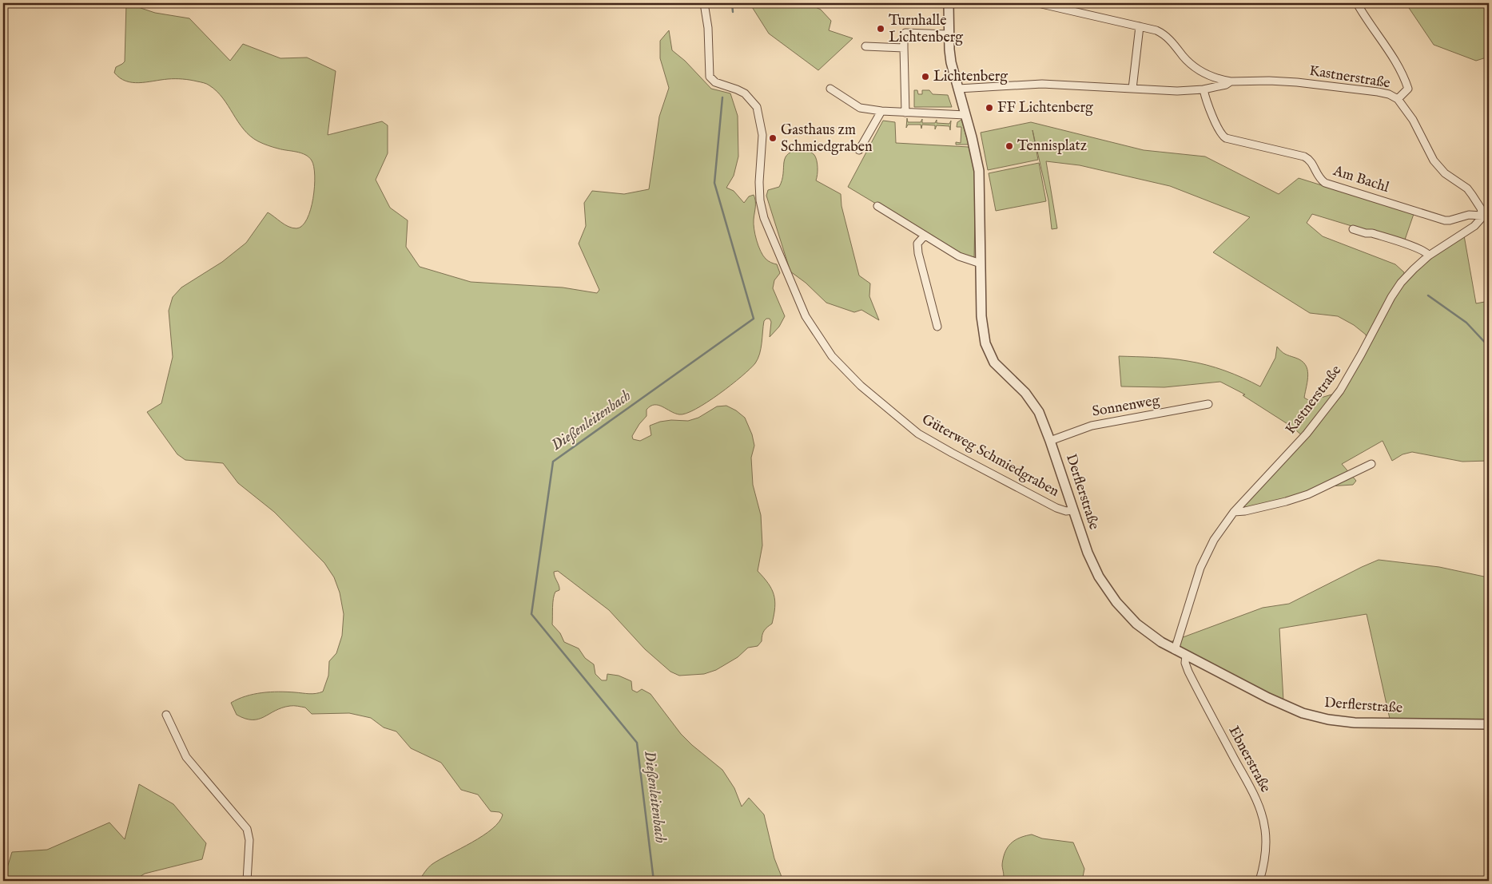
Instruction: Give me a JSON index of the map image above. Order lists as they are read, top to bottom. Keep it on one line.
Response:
{"streets":{"street":["Kastnerstraße","Am Bachl","Sonnenweg","Güterweg Schmiedgraben","Derflerstraße","Ebnerstraße"]},"crossings":[["Kastnerstraße","Am Bachl"],["Kastnerstraße","Derflerstraße"],["Sonnenweg","Derflerstraße"],["Güterweg Schmiedgraben","Derflerstraße"],["Derflerstraße","Ebnerstraße"]],"water":["Dießenleitenbach"],"places":["Turnhalle Lichtenberg","Lichtenberg","FF Lichtenberg","Gasthaus zm Schmiedgraben","Tennisplatz"]}
